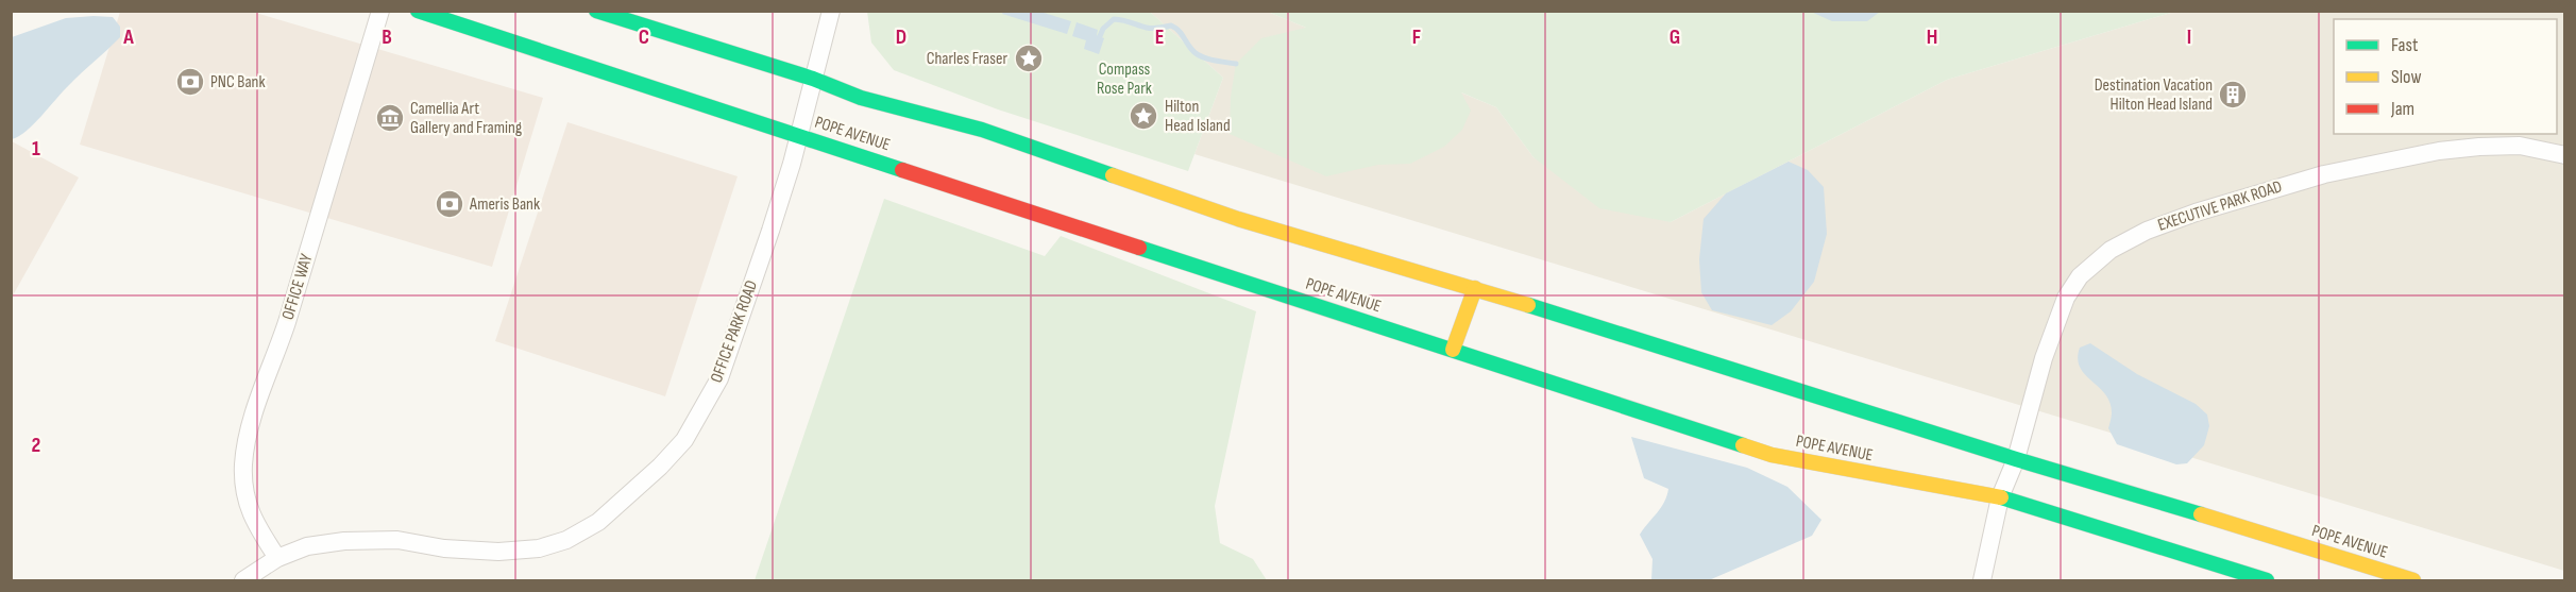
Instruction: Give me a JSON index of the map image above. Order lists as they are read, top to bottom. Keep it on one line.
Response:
{"streets":{"main road":["POPE AVENUE"],"street":["EXECUTIVE PARK ROAD","OFFICE WAY","OFFICE PARK ROAD"]},"crossings":[["POPE AVENUE","EXECUTIVE PARK ROAD"],["POPE AVENUE","OFFICE PARK ROAD"],["OFFICE WAY","OFFICE PARK ROAD"]],"parks":["Compass Rose Park"],"places":{"place":["Charles Fraser","Hilton Head Island"],"bank":["PNC Bank","Ameris Bank"],"building":["Destination Vacation Hilton Head Island"],"museum":["Camellia Art Gallery and Framing"]},"legend":["Fast","Slow","Jam"],"grid":{"columns":["A","B","C","D","E","F","G","H","I"],"rows":["1","2"]}}
